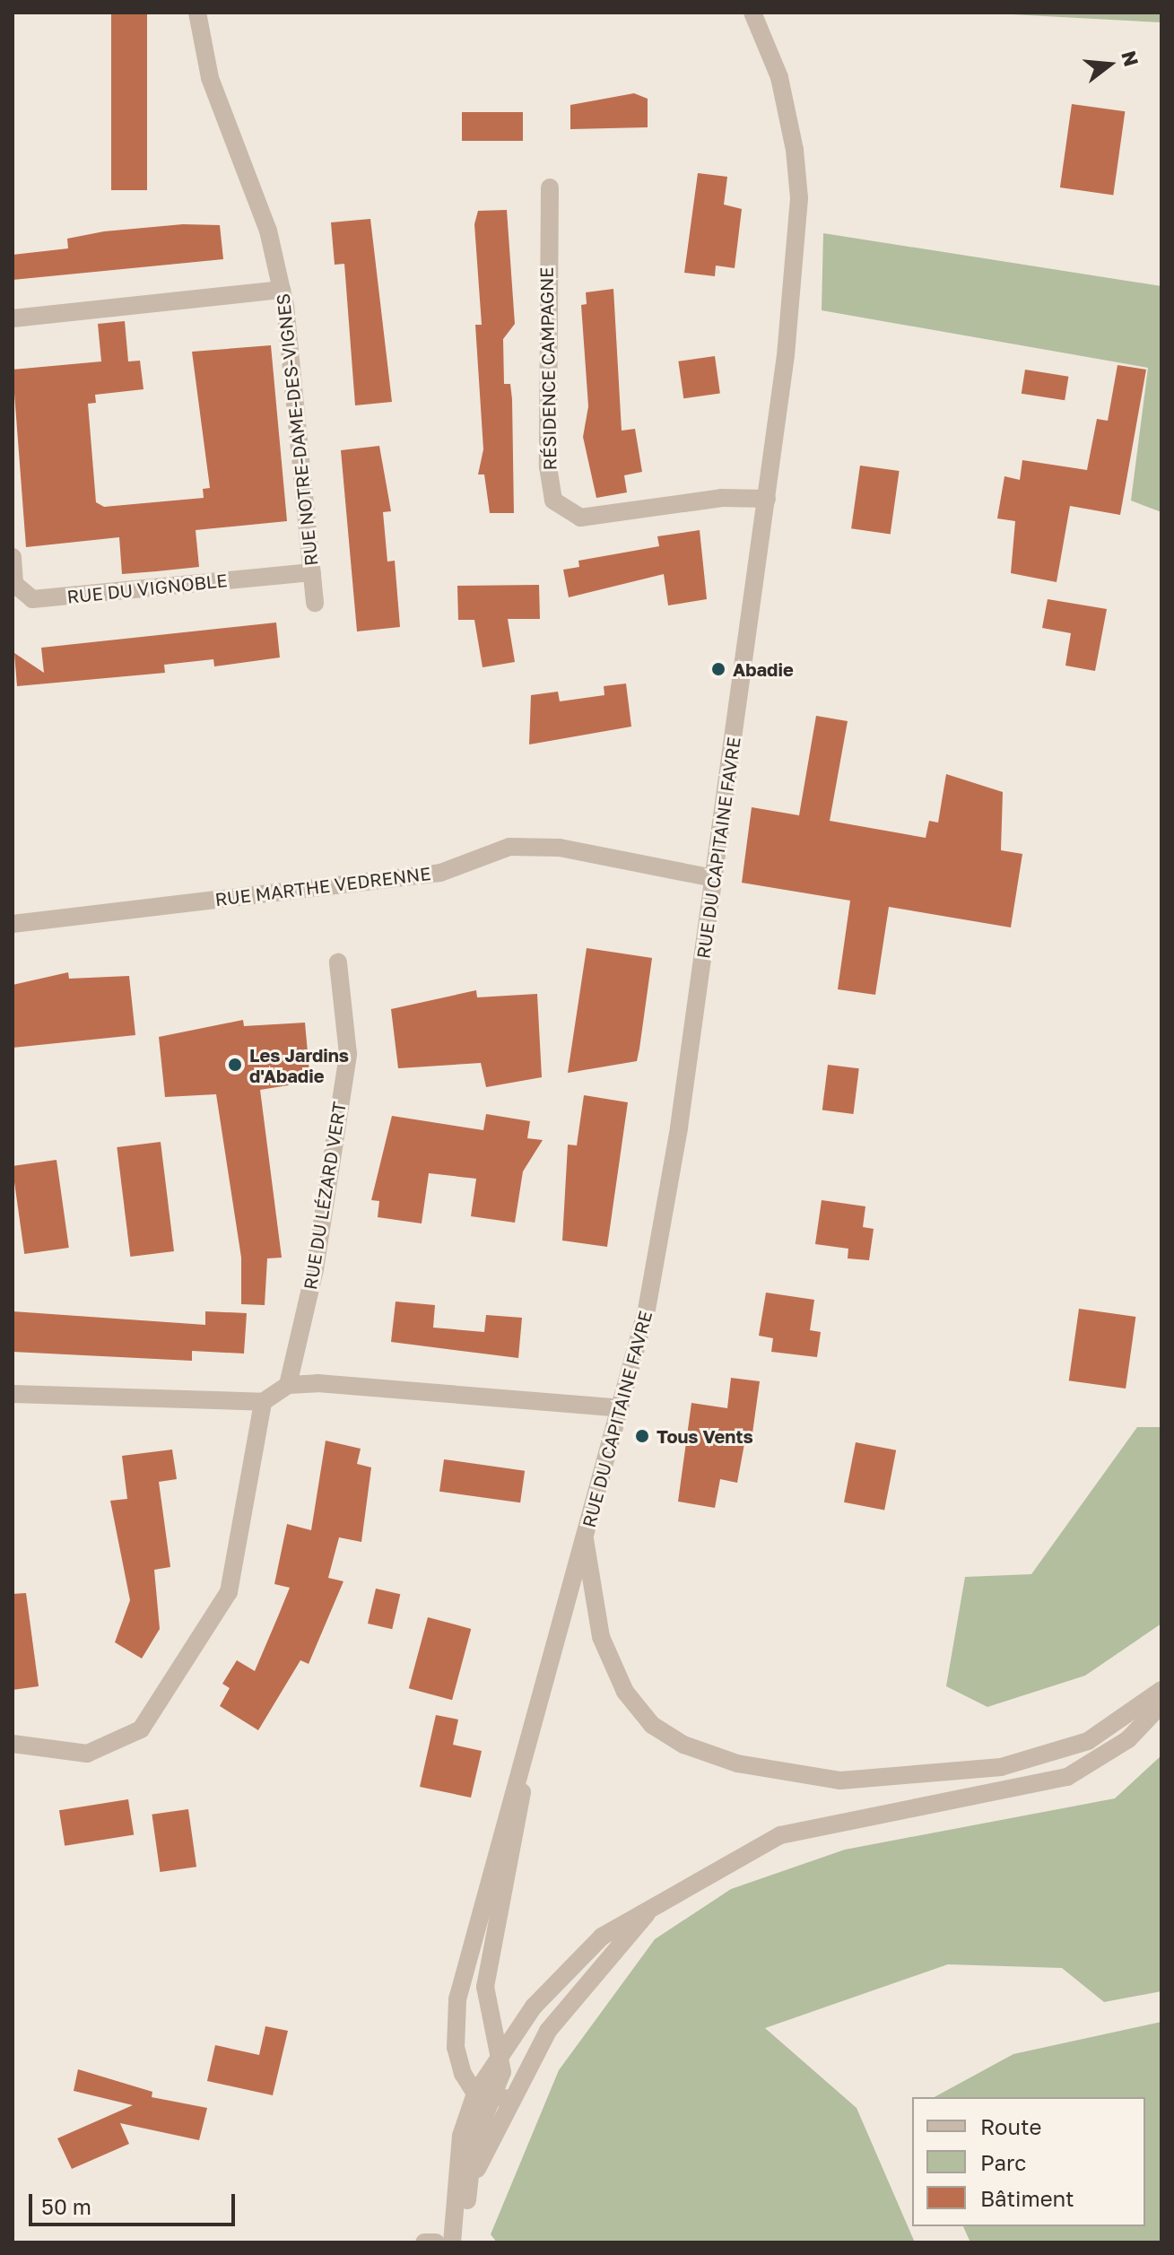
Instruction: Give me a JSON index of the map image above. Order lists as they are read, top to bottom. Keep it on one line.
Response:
{"streets":{"street":["RÉSIDENCE CAMPAGNE","RUE NOTRE-DAME-DES-VIGNES","RUE DU VIGNOBLE","RUE DU CAPITAINE FAVRE","RUE MARTHE VEDRENNE","RUE DU LÉZARD VERT"]},"crossings":[["RÉSIDENCE CAMPAGNE","RUE DU CAPITAINE FAVRE"],["RUE NOTRE-DAME-DES-VIGNES","RUE DU VIGNOBLE"],["RUE DU CAPITAINE FAVRE","RUE MARTHE VEDRENNE"]],"places":["Abadie","Les Jardins d'Abadie","Tous Vents"],"legend":["Route","Parc","Bâtiment"],"scale_bar":"50 m","north":"right"}
